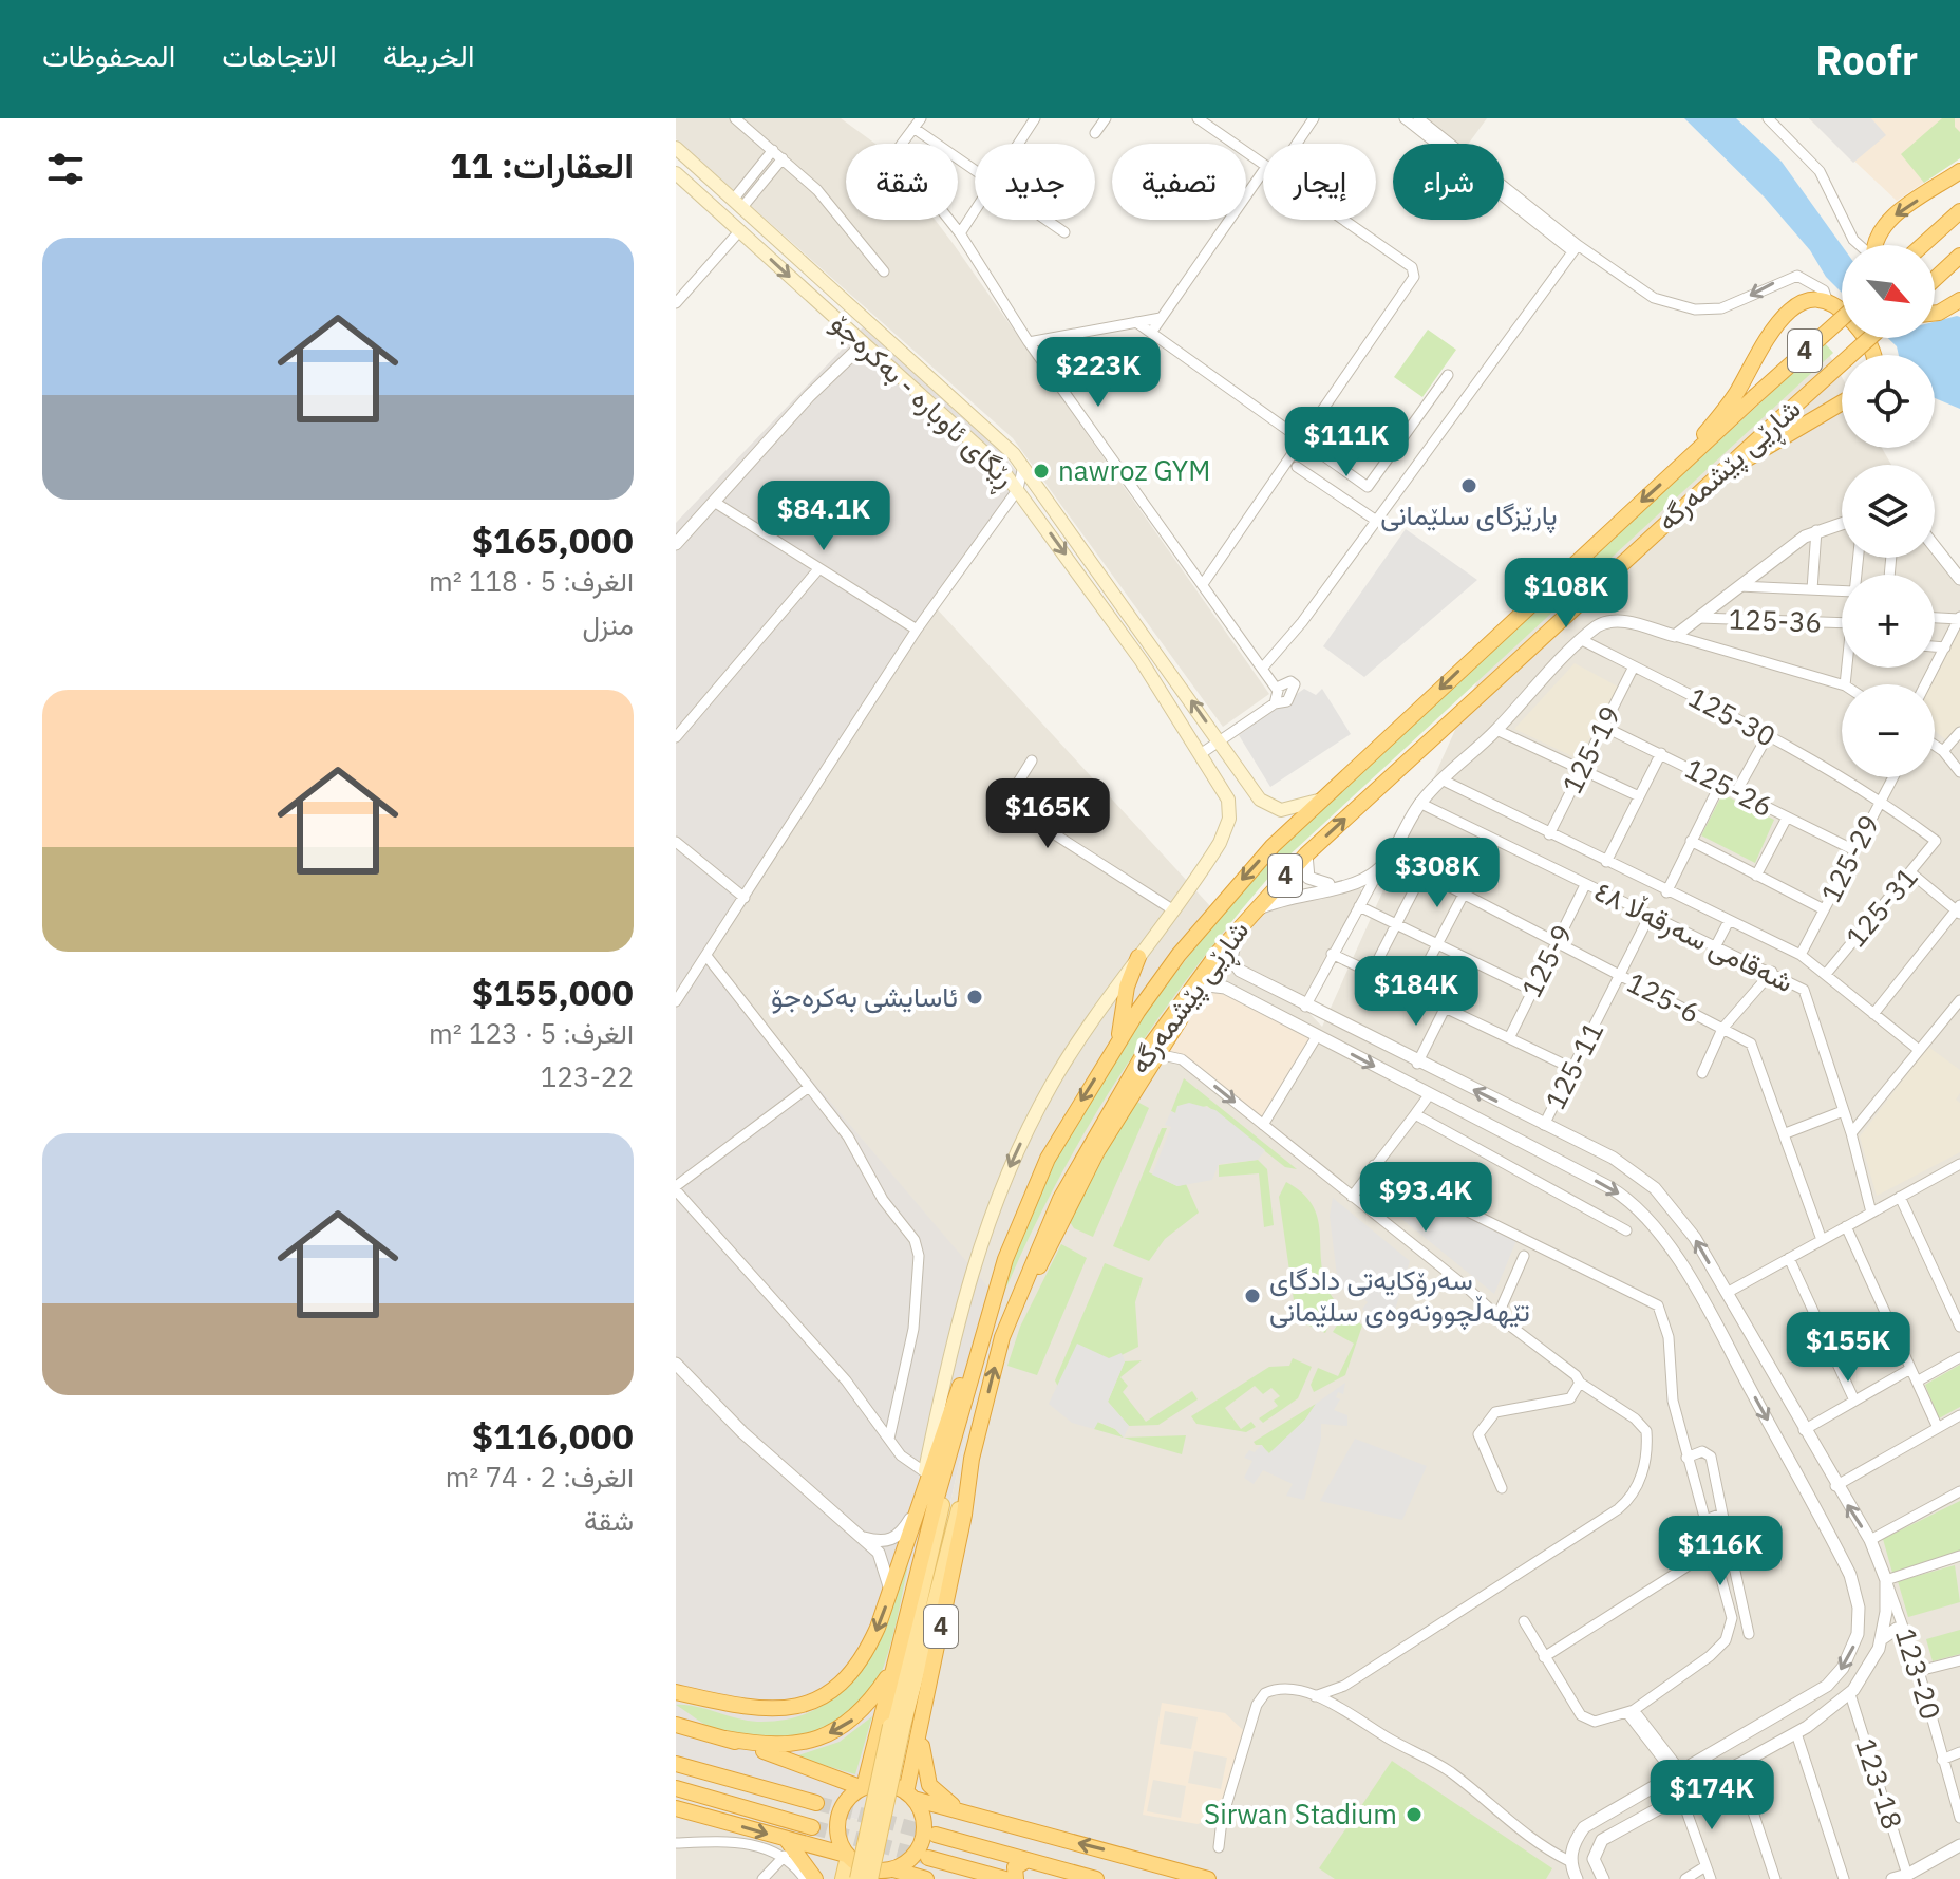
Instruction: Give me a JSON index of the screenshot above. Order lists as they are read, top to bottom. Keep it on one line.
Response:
{"streets":{"highway":["4","شاڕێی پێشمەرگە"],"main road":["ڕێگای ئاوبارە - بەکرەجۆ"],"street":["125-36","125-30","125-19","125-26","125-29","125-31","شەقامی سەرقەڵا ٤٨","125-9","125-6","125-11","123-20","123-18"]},"crossings":[["4","شاڕێی پێشمەرگە"],["125-30","125-19"],["125-30","125-29"],["125-30","125-31"],["125-19","125-26"],["125-26","125-29"],["شەقامی سەرقەڵا ٤٨","125-9"],["شەقامی سەرقەڵا ٤٨","125-11"],["125-9","125-6"],["125-6","125-11"]],"places":["nawroz GYM","پارێزگای سلێمانی","ئاسایشی بەکرەجۆ","سەرۆکایەتی دادگای تێهەڵچوونەوەی سلێمانی","Sirwan Stadium"],"north":"bottom right","page":{"header":"Roofr","nav":["الخريطة","الاتجاهات","المحفوظات"],"heading":"العقارات: 11","chip":["شراء","إيجار","تصفية","جديد","شقة"],"list":[{"name":"$165,000","note":"الغرف: 5 · 118 m² · منزل"},{"name":"$155,000","note":"الغرف: 5 · 123 m² · 123-22"},{"name":"$116,000","note":"الغرف: 2 · 74 m² · شقة"}],"map_buttons":["+","−"],"price":["$223K","$111K","$84.1K","$108K","$165K","$308K","$184K","$93.4K","$155K","$116K","$174K"]}}
